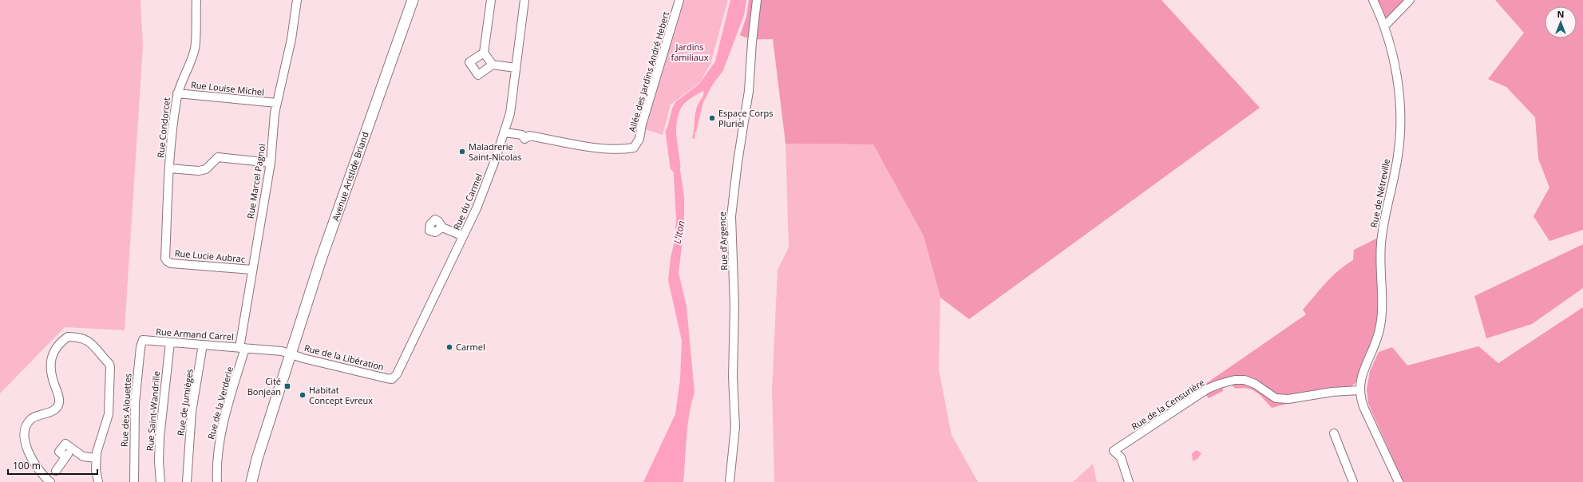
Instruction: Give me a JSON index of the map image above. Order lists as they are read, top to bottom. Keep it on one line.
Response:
{"streets":{"main road":["Avenue Aristide Briand"],"street":["Allée des Jardins André Hebert","Rue Louise Michel","Rue Condorcet","Rue Marcel Pagnol","Rue de Nétreville","Rue du Carmel","Rue d'Argence","Rue Lucie Aubrac","Rue Armand Carrel","Rue de la Libération","Rue de Jumièges","Rue de la Verderie","Rue de la Censurière","Rue des Alouettes","Rue Saint-Wandrille"]},"crossings":[["Allée des Jardins André Hebert","Rue du Carmel"],["Rue Louise Michel","Rue Condorcet"],["Rue Louise Michel","Rue Marcel Pagnol"],["Rue Condorcet","Rue Lucie Aubrac"],["Avenue Aristide Briand","Rue Armand Carrel"],["Avenue Aristide Briand","Rue de la Libération"],["Rue Marcel Pagnol","Rue Lucie Aubrac"],["Rue Marcel Pagnol","Rue Armand Carrel"],["Rue Marcel Pagnol","Rue de la Verderie"],["Rue de Nétreville","Rue de la Censurière"],["Rue du Carmel","Rue de la Libération"],["Rue Armand Carrel","Rue de la Libération"],["Rue Armand Carrel","Rue de Jumièges"],["Rue Armand Carrel","Rue de la Verderie"],["Rue Armand Carrel","Rue des Alouettes"],["Rue Armand Carrel","Rue Saint-Wandrille"]],"water":["L'Iton"],"parks":["Jardins familiaux"],"places":{"other":["Espace Corps Pluriel","Maladrerie Saint-Nicolas","Carmel","Habitat Concept Evreux"],"transit":["Cité Bonjean"]},"scale_bar":"100 m","north":"top"}
